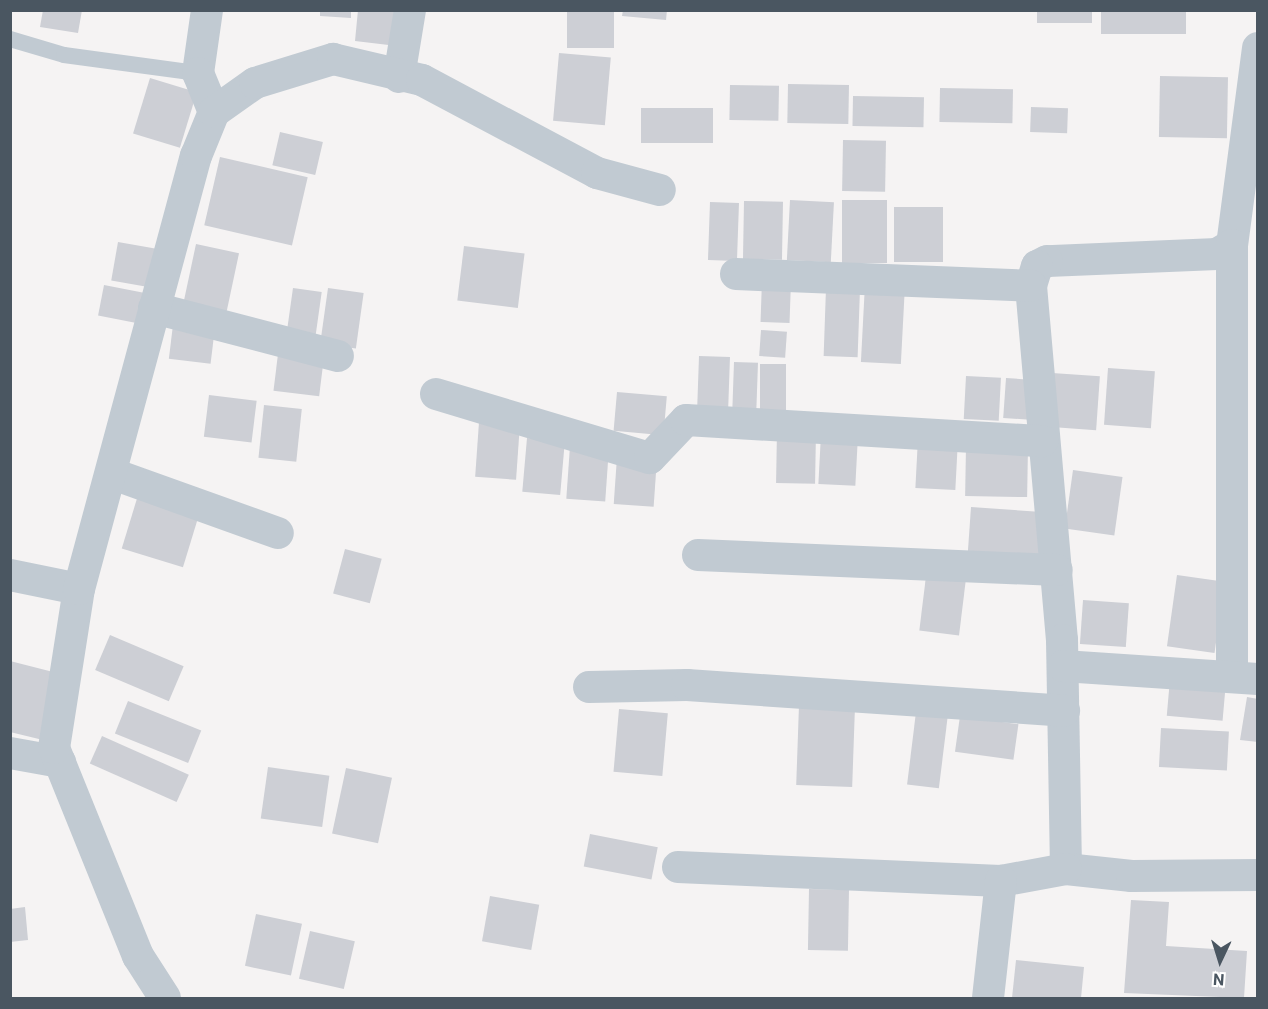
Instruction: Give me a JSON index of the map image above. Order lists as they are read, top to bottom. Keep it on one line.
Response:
{"north":"bottom"}
